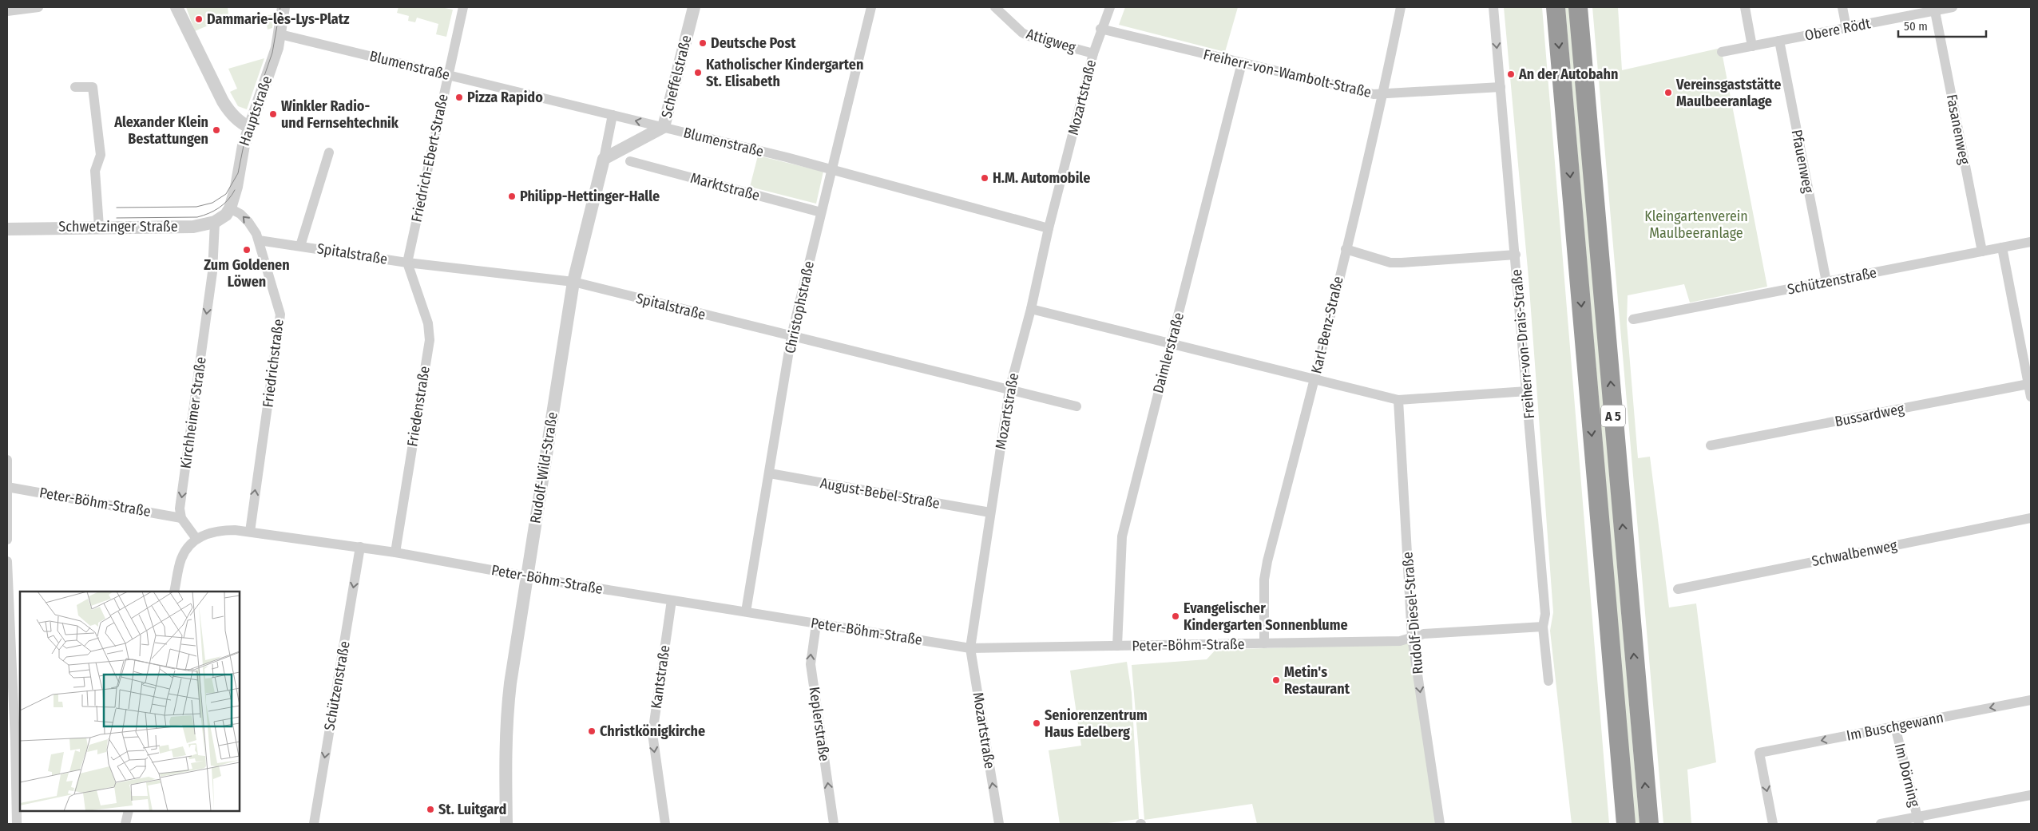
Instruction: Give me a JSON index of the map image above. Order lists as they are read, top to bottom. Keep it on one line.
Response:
{"streets":{"highway":["A 5"],"street":["Obere Rödt","Attigweg","Blumenstraße","Freiherr-von-Wambolt-Straße","Scheffelstraße","Mozartstraße","Hauptstraße","Fasanenweg","Friedrich-Ebert-Straße","Pfauenweg","Marktstraße","Schwetzinger Straße","Spitalstraße","Schützenstraße","Christophstraße","Karl-Benz-Straße","Freiherr-von-Drais-Straße","Daimlerstraße","Friedrichstraße","Friedenstraße","Kirchheimer Straße","Bussardweg","Rudolf-Wild-Straße","August-Bebel-Straße","Peter-Böhm-Straße","Schwalbenweg","Rudolf-Diesel-Straße","Kantstraße","Keplerstraße","Im Buschgewann","Im Dörning"]},"crossings":[["Obere Rödt","Fasanenweg"],["Obere Rödt","Pfauenweg"],["Attigweg","Mozartstraße"],["Blumenstraße","Scheffelstraße"],["Blumenstraße","Mozartstraße"],["Blumenstraße","Hauptstraße"],["Blumenstraße","Friedrich-Ebert-Straße"],["Blumenstraße","Christophstraße"],["Blumenstraße","Rudolf-Wild-Straße"],["Freiherr-von-Wambolt-Straße","Mozartstraße"],["Freiherr-von-Wambolt-Straße","Karl-Benz-Straße"],["Freiherr-von-Wambolt-Straße","Freiherr-von-Drais-Straße"],["Freiherr-von-Wambolt-Straße","Daimlerstraße"],["Scheffelstraße","Rudolf-Wild-Straße"],["Mozartstraße","Spitalstraße"],["Mozartstraße","August-Bebel-Straße"],["Mozartstraße","Peter-Böhm-Straße"],["Hauptstraße","Schwetzinger Straße"],["Hauptstraße","Friedrichstraße"],["Fasanenweg","Schützenstraße"],["Friedrich-Ebert-Straße","Spitalstraße"],["Friedrich-Ebert-Straße","Friedenstraße"],["Pfauenweg","Schützenstraße"],["Marktstraße","Christophstraße"],["Schwetzinger Straße","Friedrichstraße"],["Schwetzinger Straße","Kirchheimer Straße"],["Spitalstraße","Christophstraße"],["Spitalstraße","Friedrichstraße"],["Spitalstraße","Friedenstraße"],["Spitalstraße","Rudolf-Wild-Straße"],["Schützenstraße","Peter-Böhm-Straße"],["Christophstraße","August-Bebel-Straße"],["Christophstraße","Peter-Böhm-Straße"],["Karl-Benz-Straße","Peter-Böhm-Straße"],["Freiherr-von-Drais-Straße","Peter-Böhm-Straße"],["Daimlerstraße","Peter-Böhm-Straße"],["Friedrichstraße","Peter-Böhm-Straße"],["Friedenstraße","Peter-Böhm-Straße"],["Kirchheimer Straße","Peter-Böhm-Straße"],["Rudolf-Wild-Straße","Peter-Böhm-Straße"],["Peter-Böhm-Straße","Rudolf-Diesel-Straße"],["Peter-Böhm-Straße","Kantstraße"],["Peter-Böhm-Straße","Keplerstraße"],["Im Buschgewann","Im Dörning"]],"one_way":["Schützenstraße","Friedrichstraße","Kirchheimer Straße","Rudolf-Diesel-Straße","Kantstraße","Keplerstraße","Im Buschgewann"],"parks":["Kleingartenverein Maulbeeranlage"],"places":["Dammarie-lès-Lys-Platz","Deutsche Post","Katholischer Kindergarten St. Elisabeth","An der Autobahn","Vereinsgaststätte Maulbeeranlage","Pizza Rapido","Winkler Radio- und Fernsehtechnik","Alexander Klein Bestattungen","H.M. Automobile","Philipp-Hettinger-Halle","Zum Goldenen Löwen","Evangelischer Kindergarten Sonnenblume","Metin's Restaurant","Seniorenzentrum Haus Edelberg","Christkönigkirche","St. Luitgard"],"scale_bar":"50 m"}
